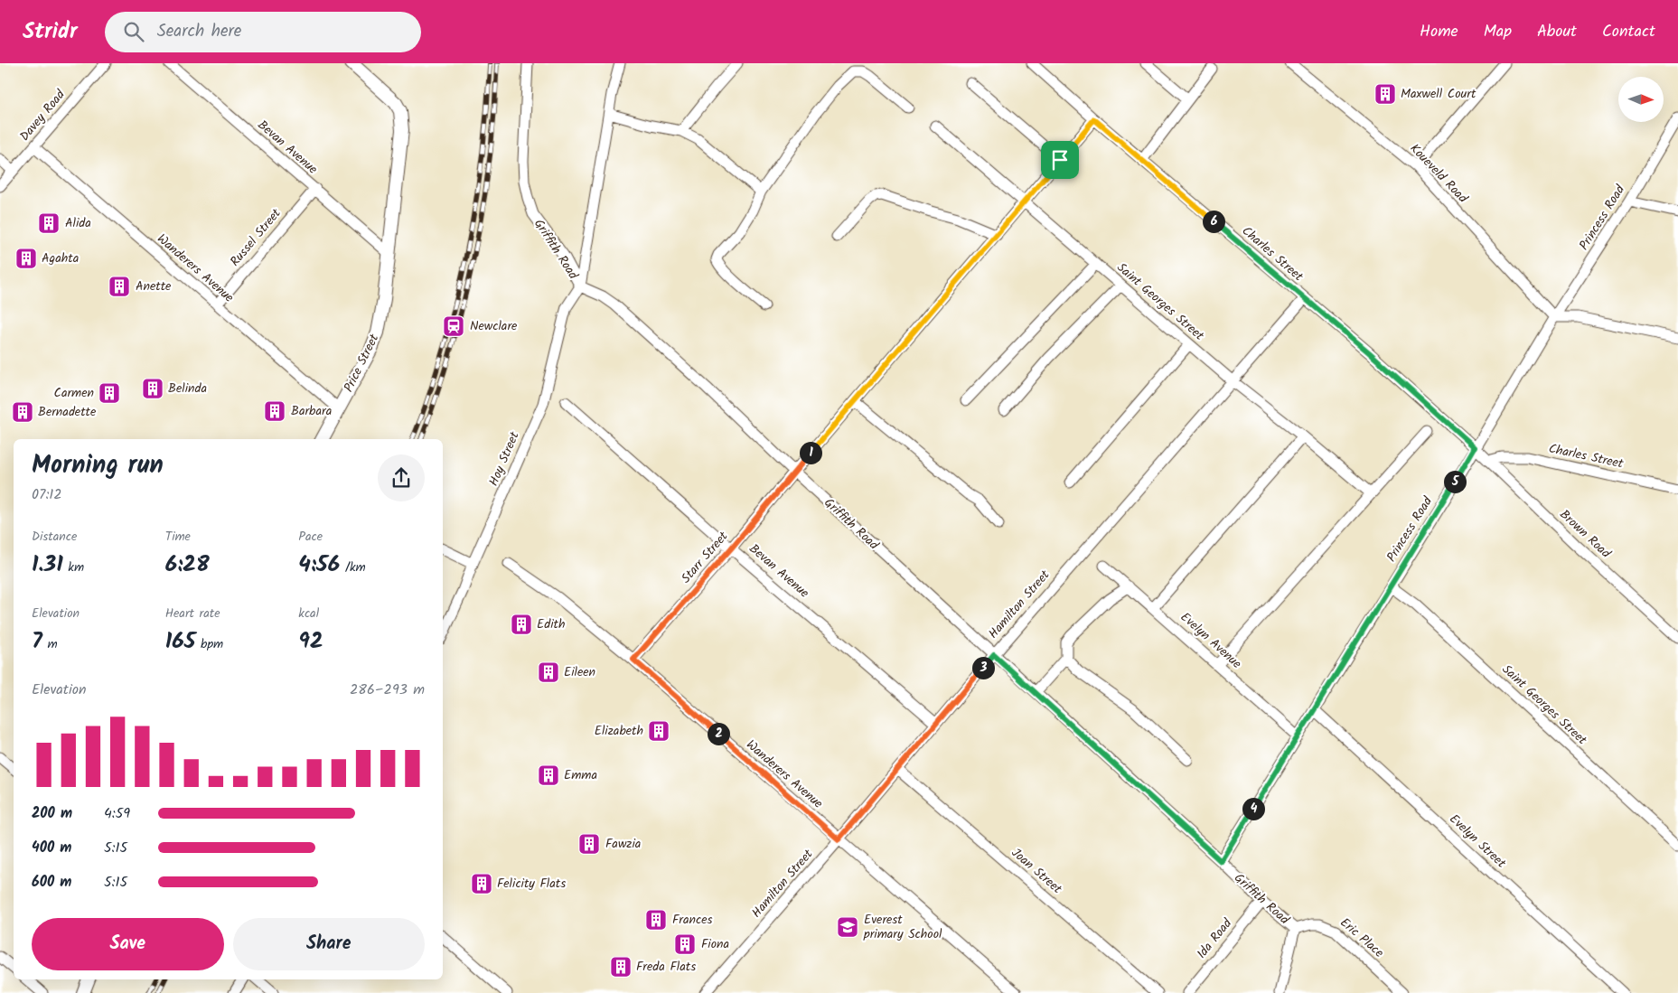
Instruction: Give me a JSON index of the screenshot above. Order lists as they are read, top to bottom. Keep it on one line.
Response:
{"streets":{"street":["Davey Road","Bevan Avenue","Koueveld Road","Princess Road","Russel Street","Griffith Road","Charles Street","Wanderers Avenue","Saint Georges Street","Price Street","Hoy Street","Brown Road","Starr Street","Hamilton Street","Evelyn Avenue","Evelyn Street","Joan Street","Eric Place","Ida Road"]},"crossings":[["Davey Road","Wanderers Avenue"],["Bevan Avenue","Russel Street"],["Bevan Avenue","Price Street"],["Bevan Avenue","Starr Street"],["Bevan Avenue","Hamilton Street"],["Koueveld Road","Princess Road"],["Princess Road","Griffith Road"],["Princess Road","Charles Street"],["Princess Road","Saint Georges Street"],["Princess Road","Brown Road"],["Princess Road","Evelyn Avenue"],["Princess Road","Evelyn Street"],["Russel Street","Wanderers Avenue"],["Griffith Road","Hoy Street"],["Griffith Road","Starr Street"],["Griffith Road","Hamilton Street"],["Griffith Road","Eric Place"],["Griffith Road","Ida Road"],["Charles Street","Brown Road"],["Charles Street","Starr Street"],["Charles Street","Hamilton Street"],["Wanderers Avenue","Price Street"],["Wanderers Avenue","Starr Street"],["Wanderers Avenue","Hamilton Street"],["Saint Georges Street","Starr Street"],["Saint Georges Street","Hamilton Street"],["Hamilton Street","Joan Street"]],"places":{"building":["Maxwell Court","Alida","Agahta","Anette","Belinda","Carmen","Barbara","Bernadette","Edith","Eileen","Elizabeth","Emma","Fawzia","Felicity Flats","Frances","Fiona","Freda Flats"],"station":["Newclare"],"school or university":["Everest primary School"]},"north":"right","page":{"header":"Stridr","search":"Search here","nav":["Home","Map","About","Contact"],"pins":["6","1","5","3","2","4"],"heading":["Morning run","07:12"],"stats":[["Distance","1.31 km"],["Time","6:28"],["Pace","4:56 /km"],["Elevation","7 m"],["Heart rate","165 bpm"],["kcal","92"]],"chart":["Elevation","286–293 m"],"list":[{"name":"200 m","note":"4:59"},{"name":"400 m","note":"5:15"},{"name":"600 m","note":"5:15"}],"buttons":["Save","Share"]}}
